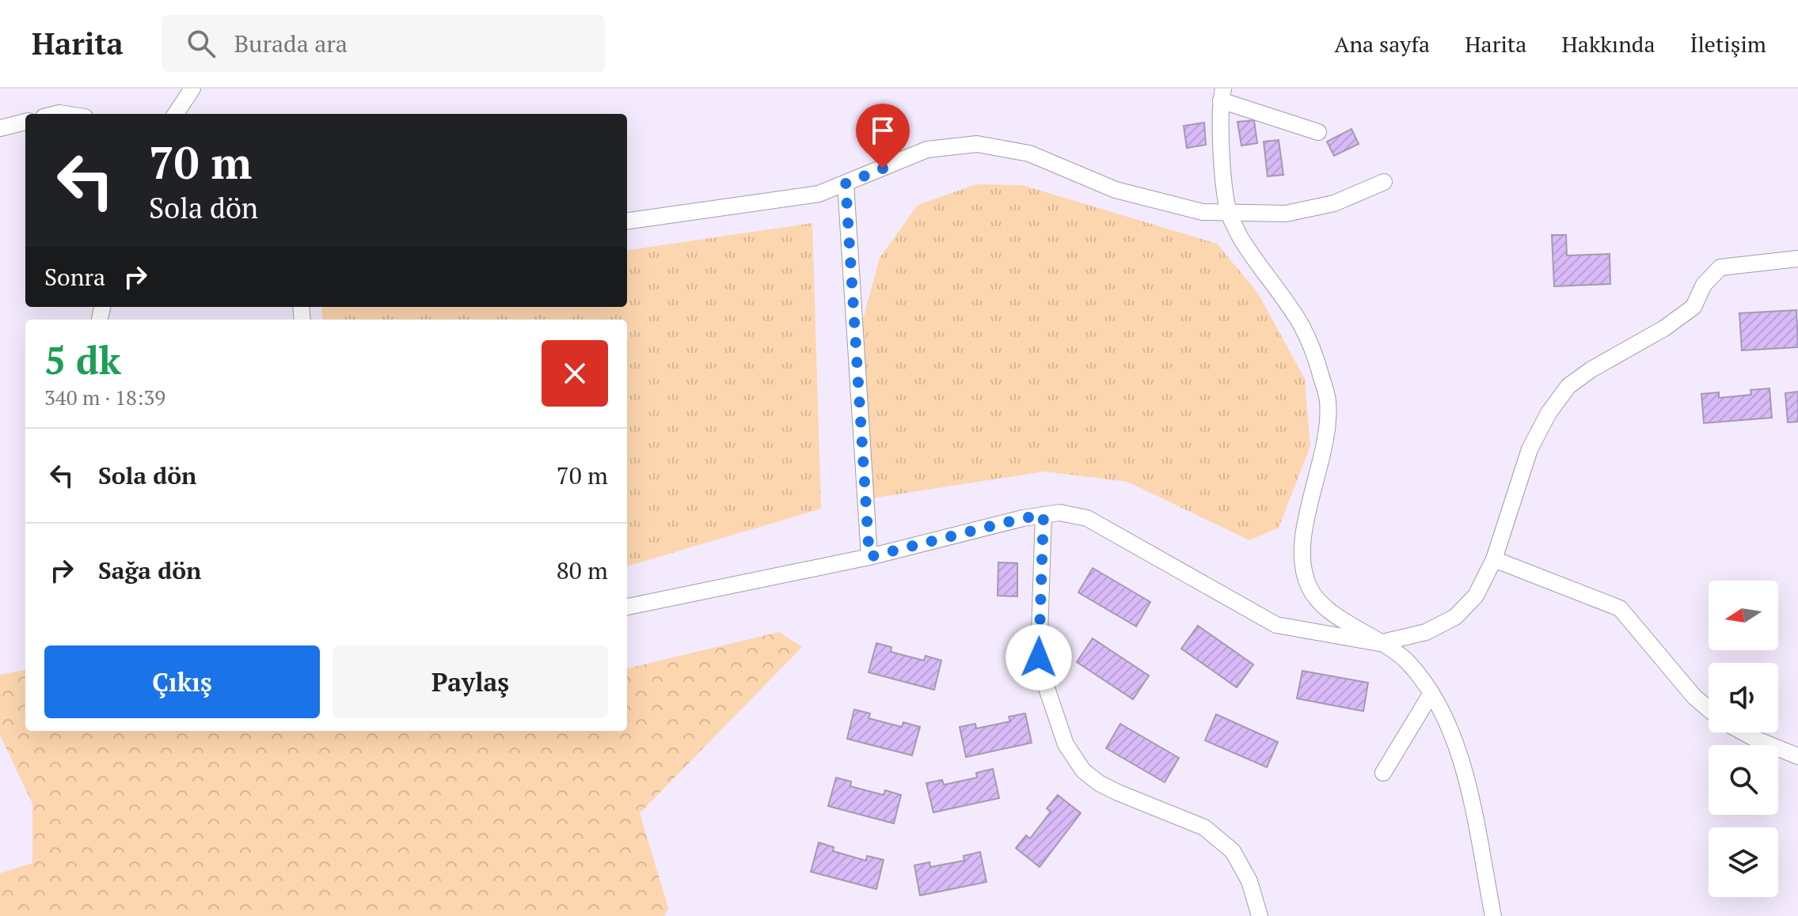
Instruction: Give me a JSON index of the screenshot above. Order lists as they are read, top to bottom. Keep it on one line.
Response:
{"north":"left","page":{"header":"Harita","search":"Burada ara","nav":["Ana sayfa","Harita","Hakkında","İletişim"],"turn":["70 m","Sola dön"],"then":"Sonra","heading":["5 dk","340 m · 18:39"],"list":[{"name":"Sola dön","value":"70 m"},{"name":"Sağa dön","value":"80 m"}],"buttons":["Çıkış","Paylaş"]}}
